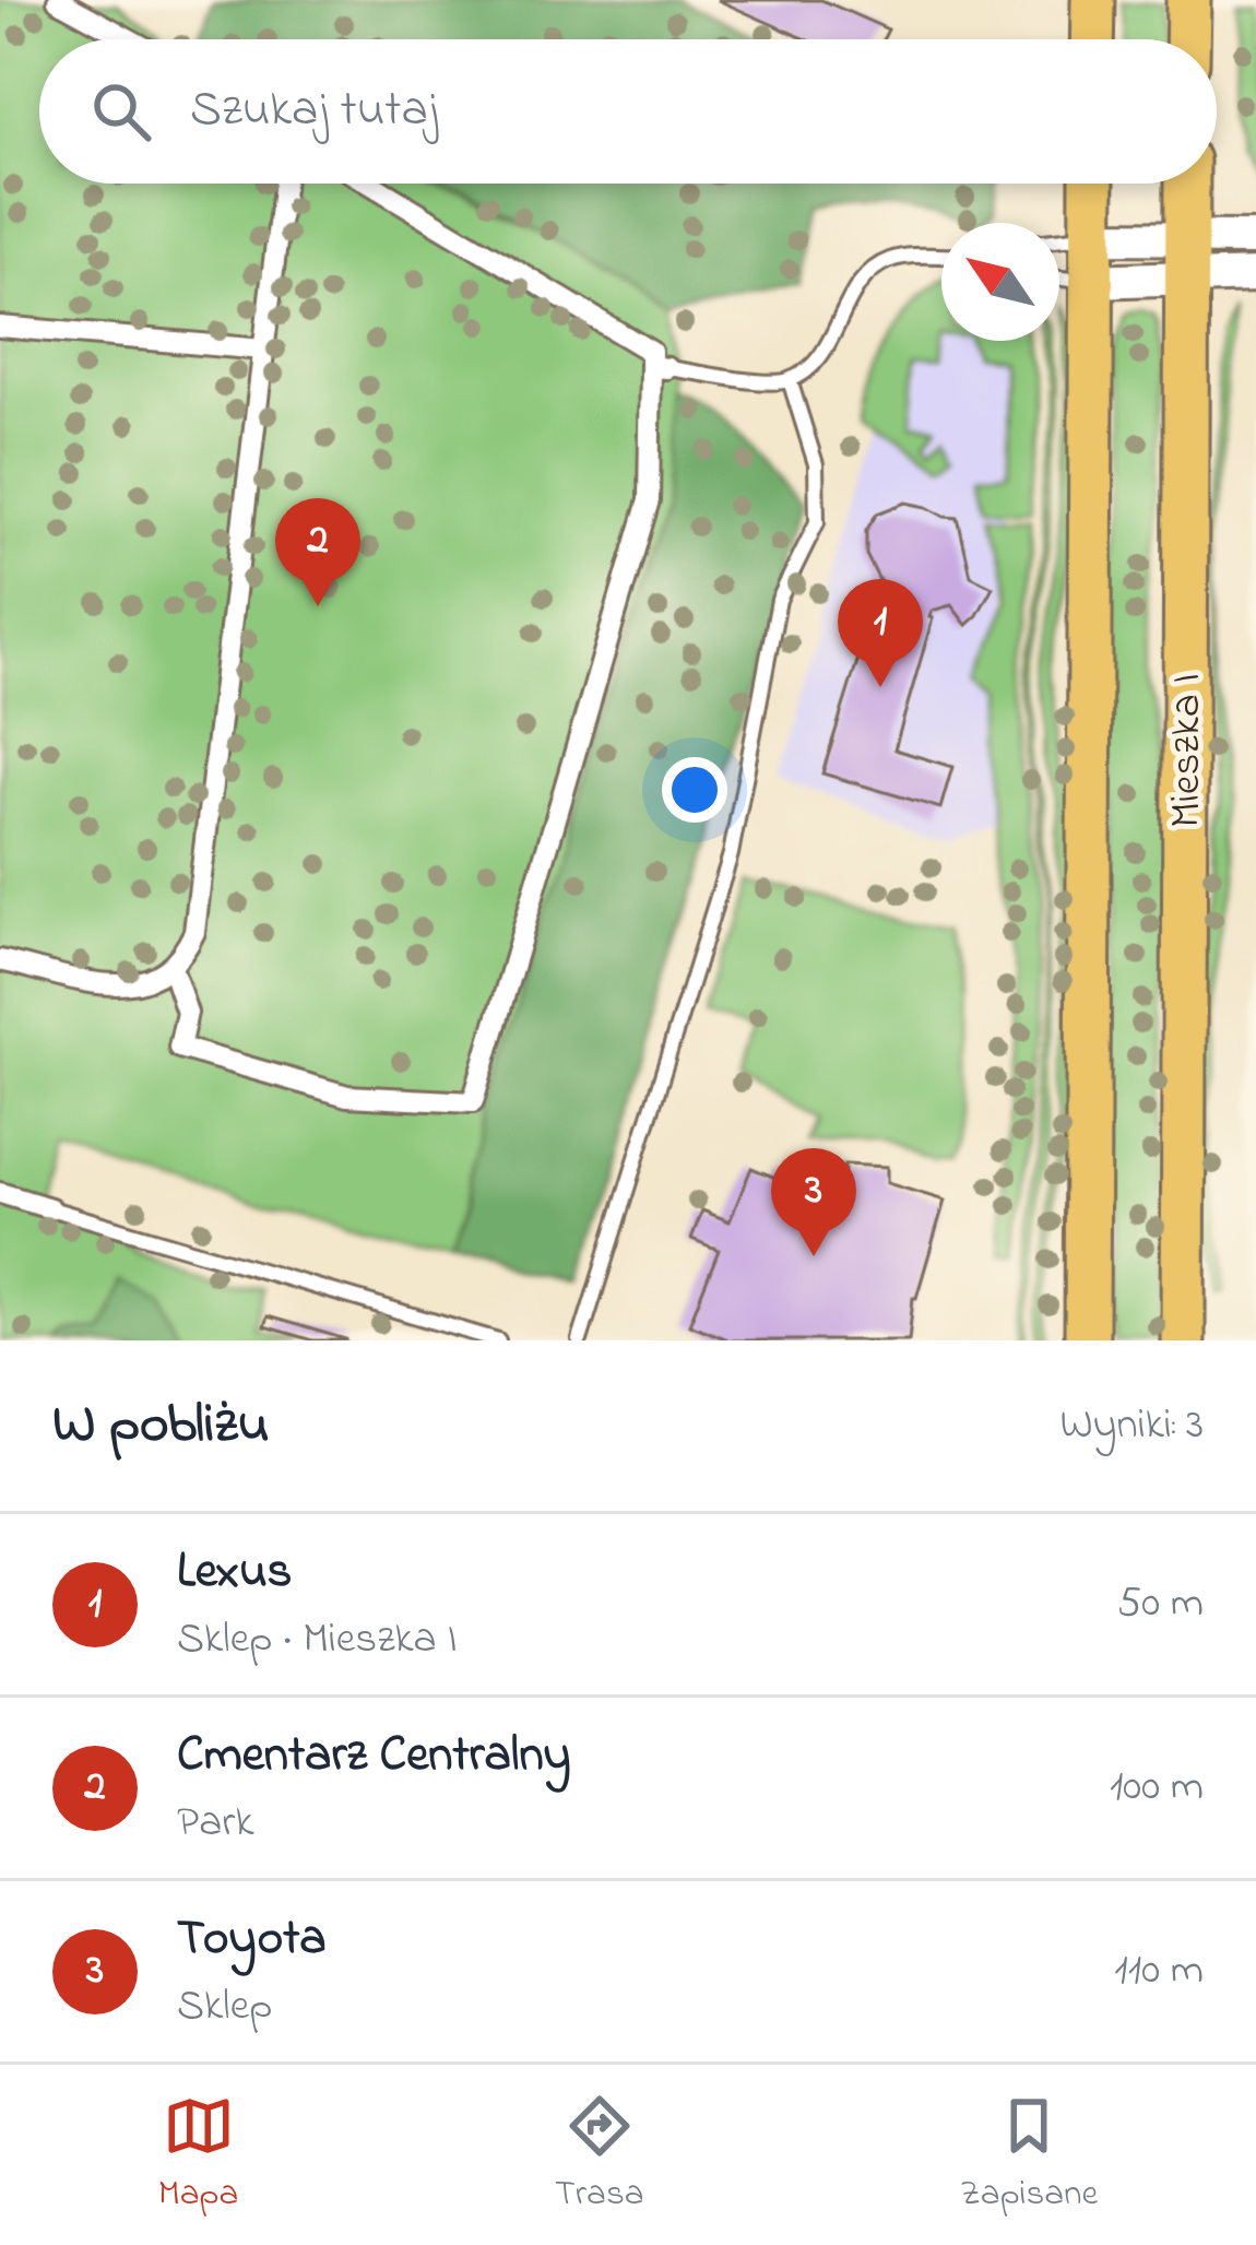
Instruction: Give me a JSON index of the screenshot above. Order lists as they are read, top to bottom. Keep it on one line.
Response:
{"streets":{"main road":["Mieszka I"]},"north":"top left","page":{"search":"Szukaj tutaj","pins":["2","1","3"],"heading":["W pobliżu","Wyniki: 3"],"list":[{"mark":"1","name":"Lexus","note":"Sklep · Mieszka I","value":"50 m"},{"mark":"2","name":"Cmentarz Centralny","note":"Park","value":"100 m"},{"mark":"3","name":"Toyota","note":"Sklep","value":"110 m"}],"nav":["Mapa","Trasa","Zapisane"]}}
